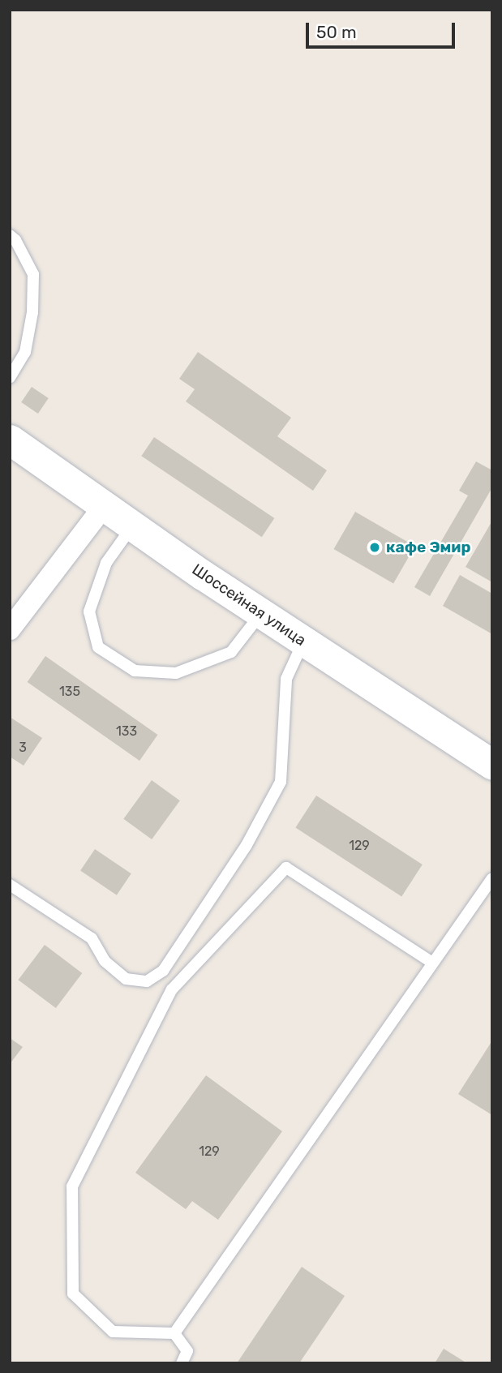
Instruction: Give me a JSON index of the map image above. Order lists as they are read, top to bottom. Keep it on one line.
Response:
{"streets":{"main road":["Шоссейная улица"]},"places":["кафе Эмир"],"house_numbers":["135","133","3","129","129"],"scale_bar":"50 m"}
